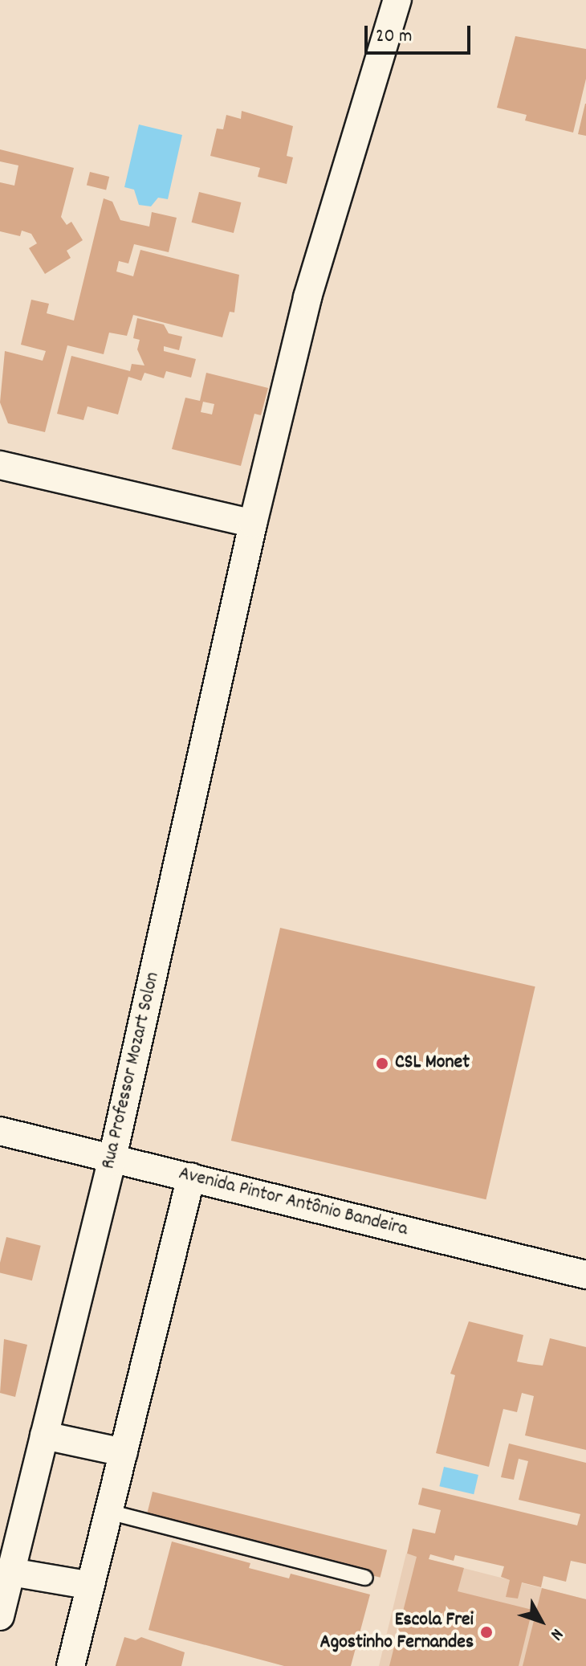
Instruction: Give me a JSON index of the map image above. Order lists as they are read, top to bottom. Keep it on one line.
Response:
{"streets":{"street":["Rua Professor Mozart Solon","Avenida Pintor Antônio Bandeira"]},"crossings":[["Rua Professor Mozart Solon","Avenida Pintor Antônio Bandeira"]],"places":["CSL Monet","Escola Frei Agostinho Fernandes"],"scale_bar":"20 m","north":"bottom right"}
